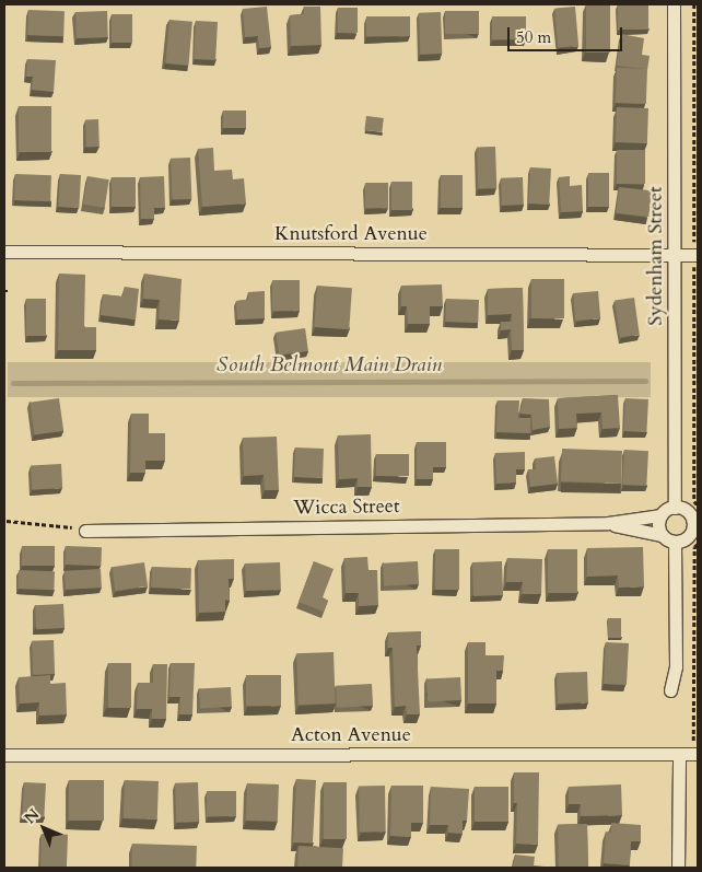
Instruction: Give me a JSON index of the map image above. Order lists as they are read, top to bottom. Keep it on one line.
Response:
{"streets":{"street":["Knutsford Avenue","Sydenham Street","Wicca Street","Acton Avenue"]},"crossings":[["Knutsford Avenue","Sydenham Street"],["Sydenham Street","Wicca Street"]],"water":["South Belmont Main Drain"],"scale_bar":"50 m","north":"top left"}
